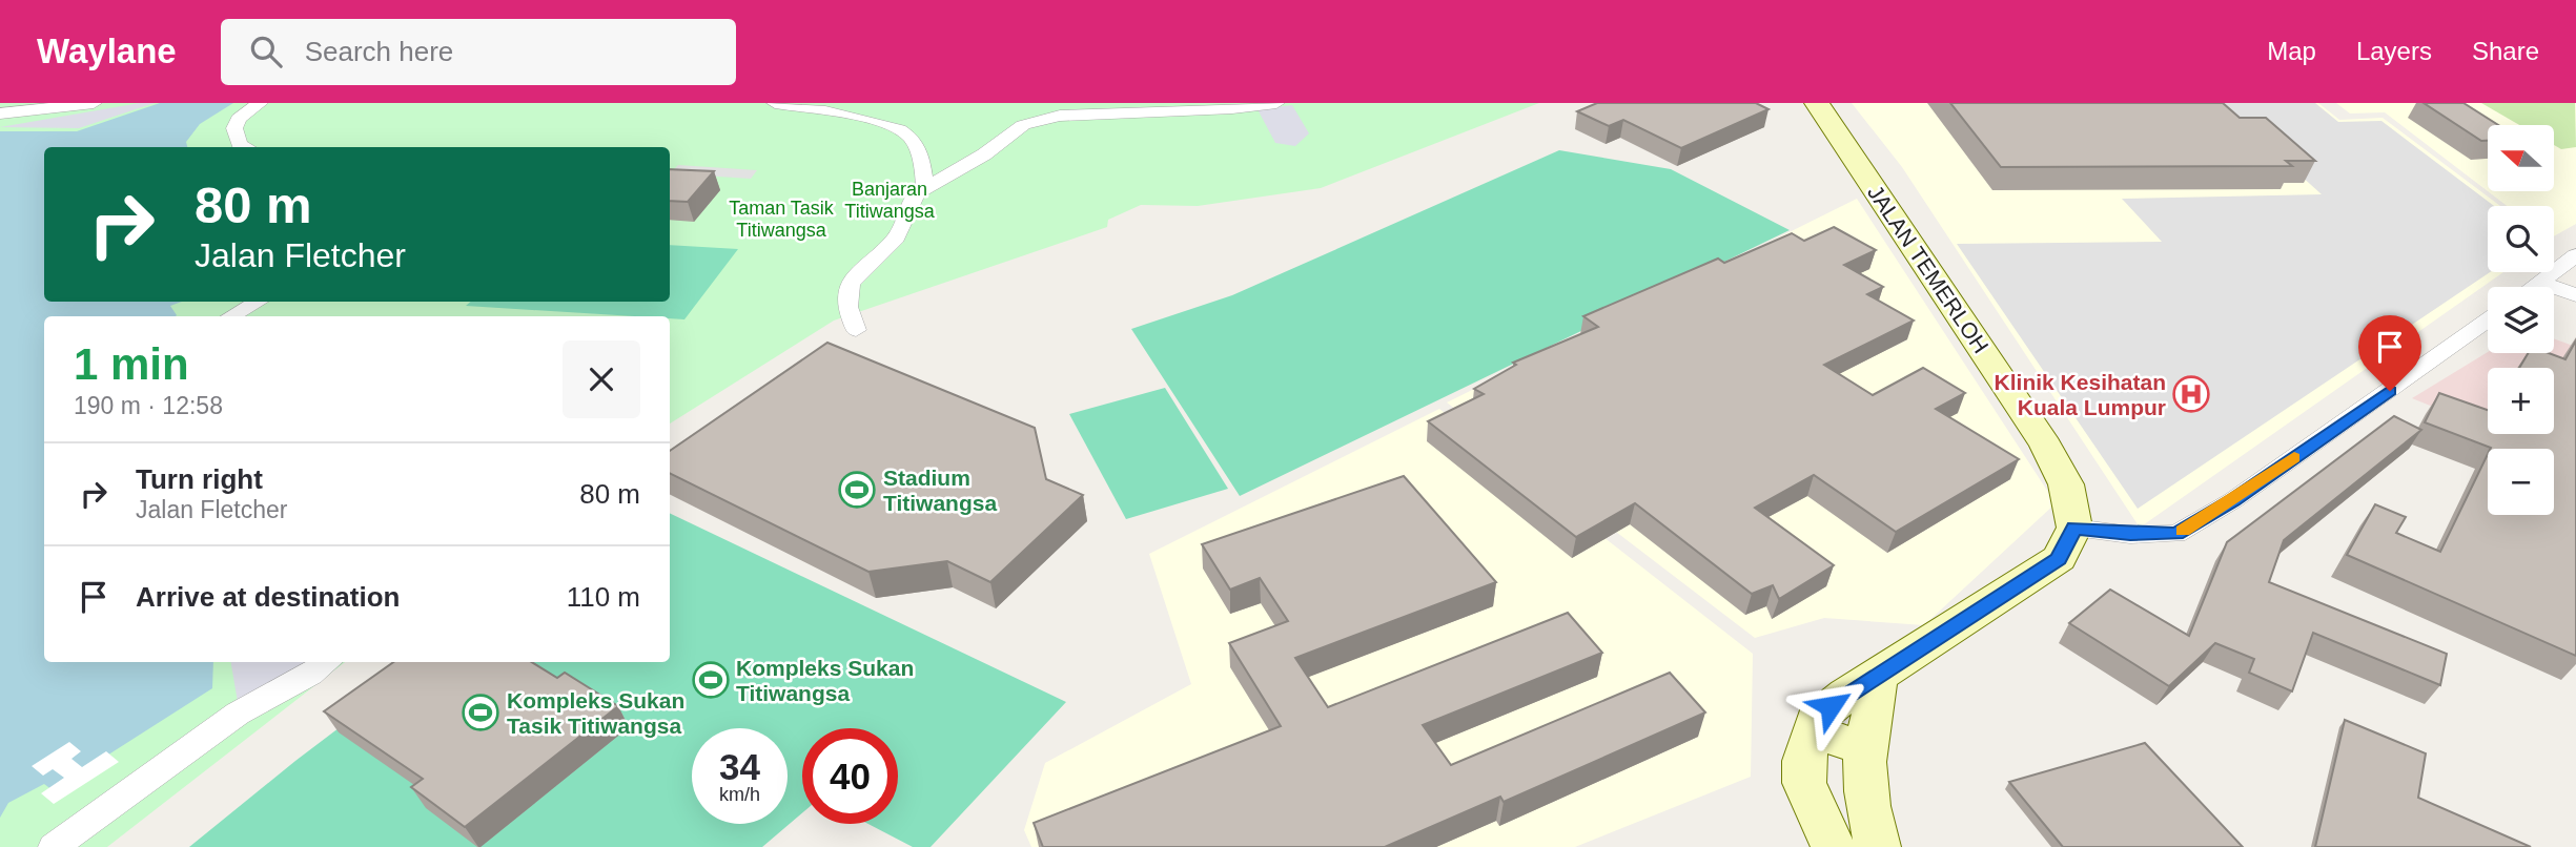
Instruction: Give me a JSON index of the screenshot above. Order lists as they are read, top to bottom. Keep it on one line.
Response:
{"streets":{"street":["JALAN TEMERLOH"]},"parks":["Banjaran Titiwangsa","Taman Tasik Titiwangsa"],"places":{"hospital":["Klinik Kesihatan Kuala Lumpur"],"sports":["Stadium Titiwangsa","Kompleks Sukan Titiwangsa","Kompleks Sukan Tasik Titiwangsa"]},"north":"left","page":{"header":"Waylane","search":"Search here","nav":["Map","Layers","Share"],"map_buttons":["+","−"],"turn":["80 m","Jalan Fletcher"],"heading":["1 min","190 m · 12:58"],"list":[{"name":"Turn right","note":"Jalan Fletcher","value":"80 m"},{"name":"Arrive at destination","value":"110 m"}],"speed":"34 km/h","limit":"40"}}
